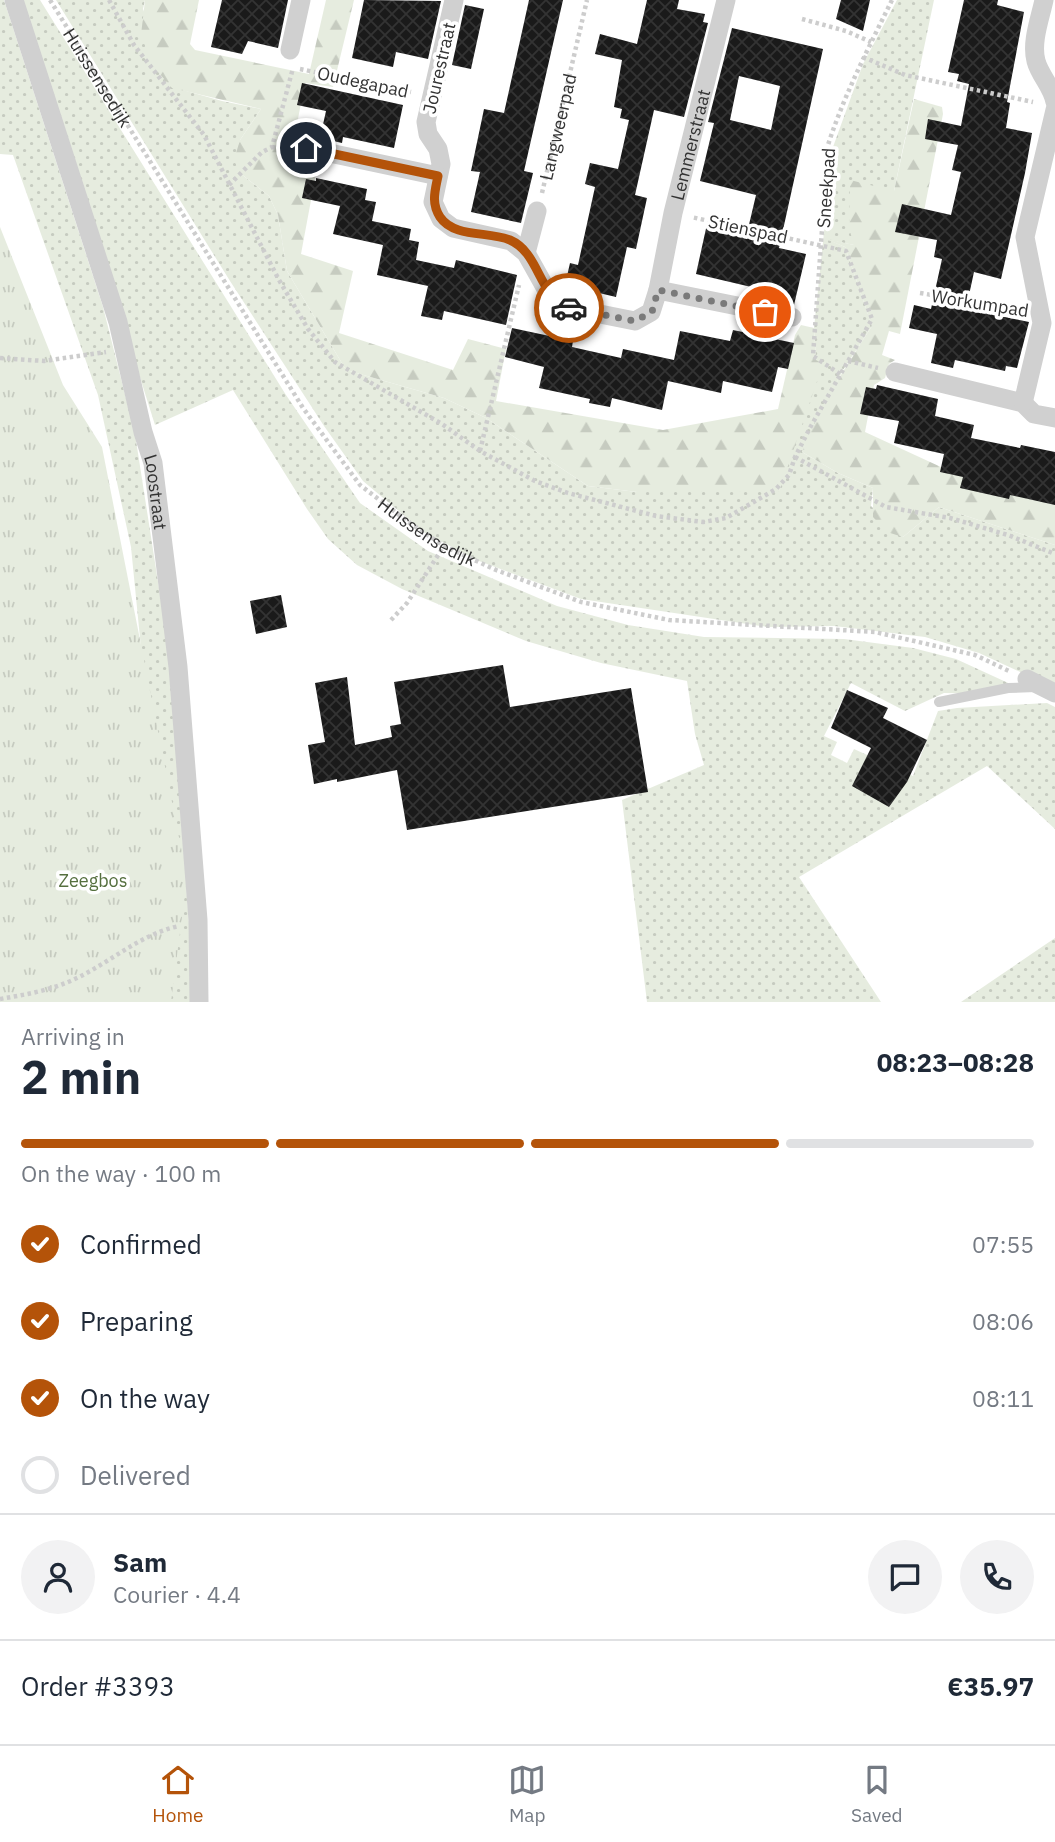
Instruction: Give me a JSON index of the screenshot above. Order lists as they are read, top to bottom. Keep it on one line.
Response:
{"streets":{"street":["Jourestraat","Lemmerstraat","Loostraat"],"path":["Huissensedijk","Oudegapad","Langweerpad","Sneekpad","Stienspad","Workumpad"]},"crossings":[["Jourestraat","Oudegapad"],["Lemmerstraat","Stienspad"],["Sneekpad","Stienspad"]],"parks":["Zeegbos"],"page":{"heading":["2 min","Arriving in","08:23–08:28"],"panel":["Sam","Courier · 4.4","Order #3393","€35.97"],"bar":"On the way · 100 m","list":[["Confirmed","07:55"],["Preparing","08:06"],["On the way","08:11"],"Delivered"],"tabs":["Home","Map","Saved"]}}
